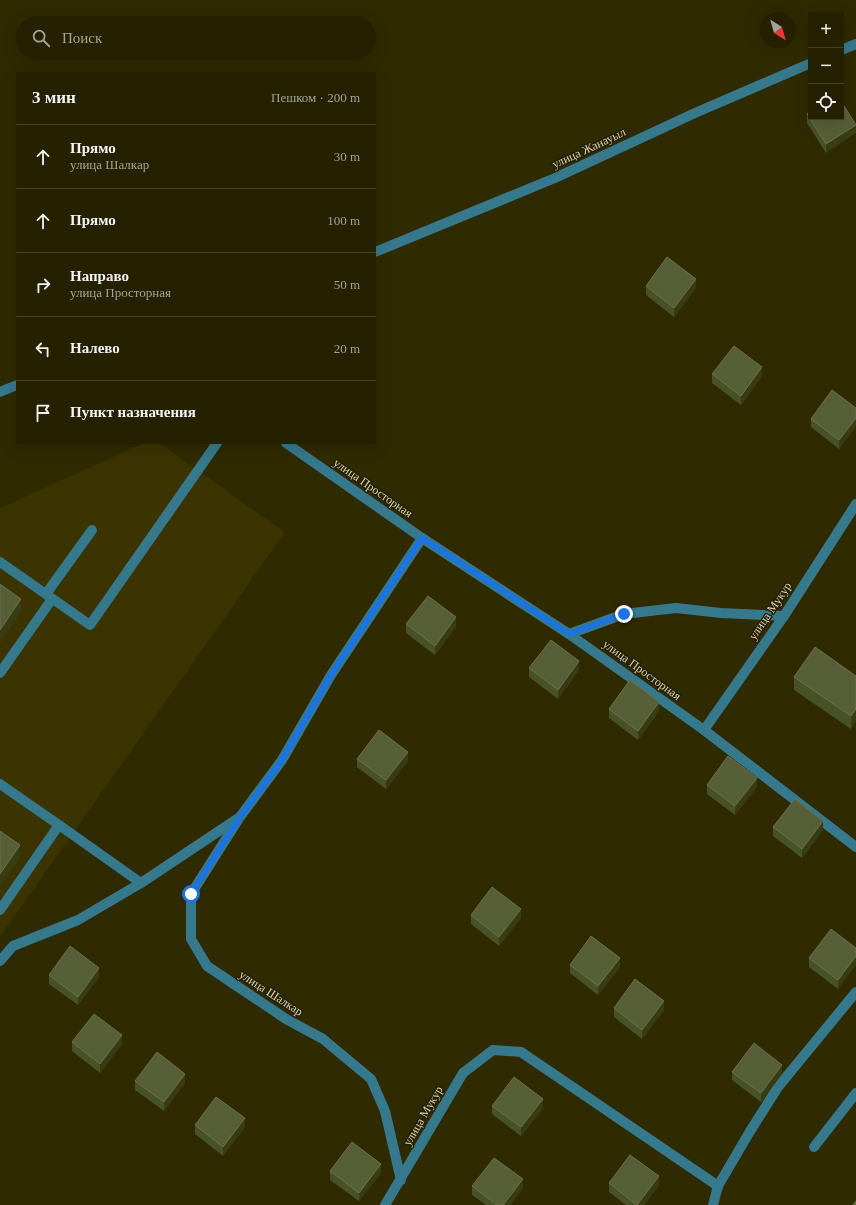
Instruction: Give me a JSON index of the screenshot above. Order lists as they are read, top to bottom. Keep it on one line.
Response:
{"streets":{"street":["улица Жанауыл","улица Просторная","улица Мукур","улица Шалкар"]},"crossings":[["улица Просторная","улица Мукур"],["улица Просторная","улица Шалкар"],["улица Мукур","улица Шалкар"]],"north":"bottom right","page":{"map_buttons":["+","−"],"search":"Поиск","heading":["3 мин","Пешком · 200 m"],"list":[["Прямо","улица Шалкар","30 m"],["Прямо","100 m"],["Направо","улица Просторная","50 m"],["Налево","20 m"],"Пункт назначения"]}}
